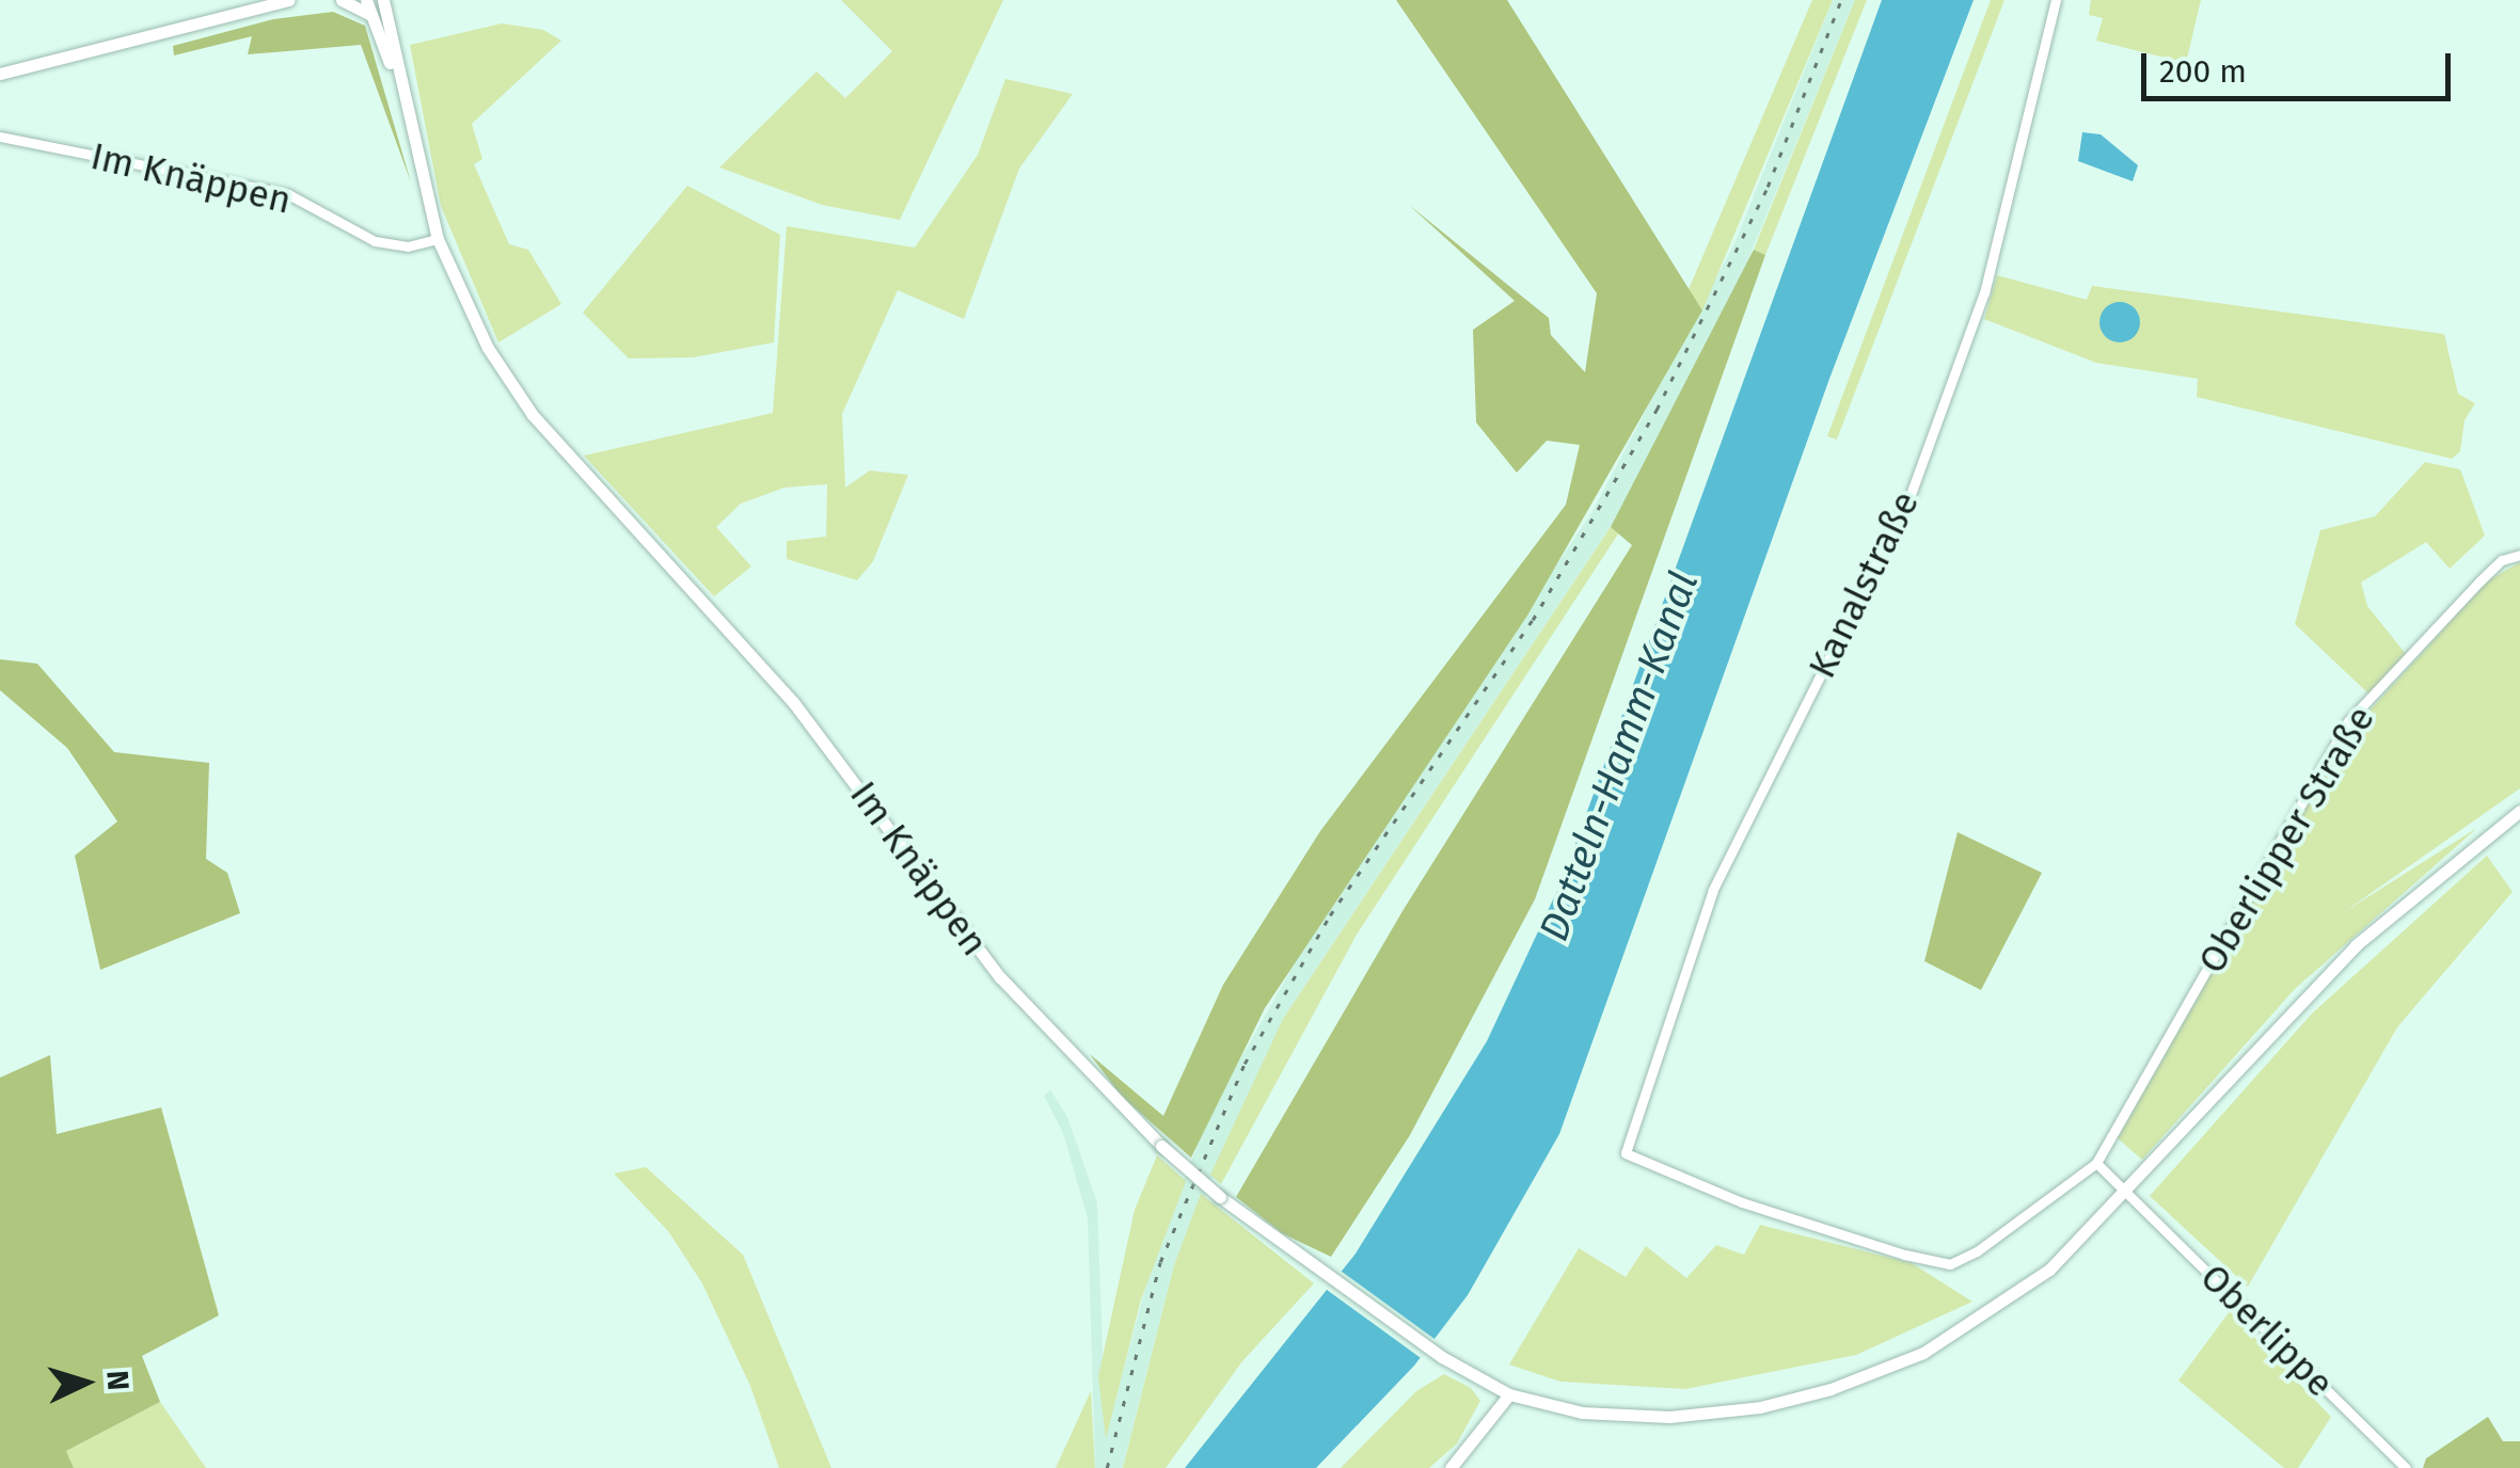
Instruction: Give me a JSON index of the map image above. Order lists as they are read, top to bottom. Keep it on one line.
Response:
{"streets":{"street":["Im Knäppen","Kanalstraße","Oberlipper Straße","Oberlippe"]},"crossings":[["Kanalstraße","Oberlipper Straße"]],"water":["Datteln-Hamm-Kanal"],"scale_bar":"200 m","north":"right"}
